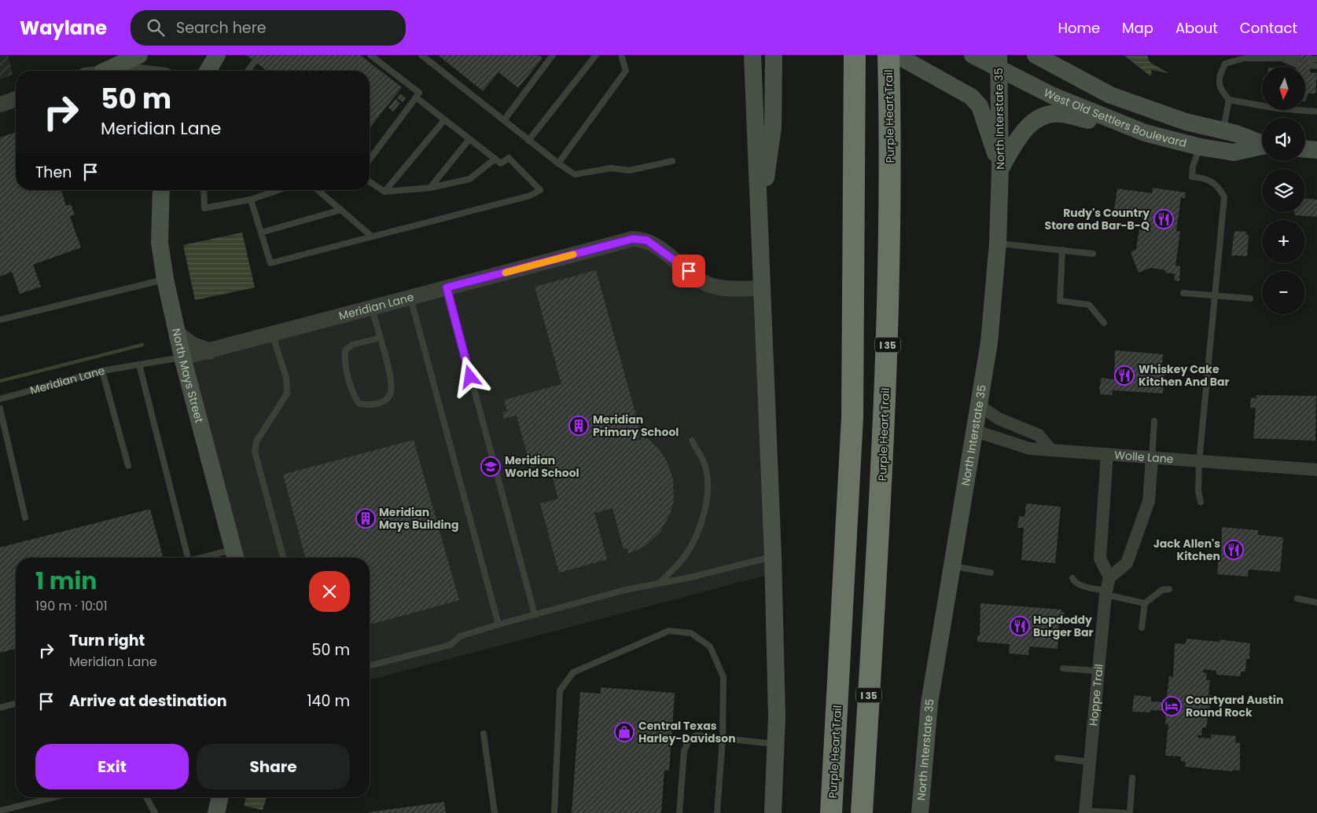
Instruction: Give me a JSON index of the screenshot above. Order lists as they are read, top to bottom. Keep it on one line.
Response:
{"streets":{"highway":["Purple Heart Trail","I 35"],"main road":["West Old Settlers Boulevard","North Interstate 35","North Mays Street"],"street":["Meridian Lane","Wolle Lane","Hoppe Trail"]},"crossings":[["West Old Settlers Boulevard","North Interstate 35"],["North Interstate 35","Wolle Lane"],["Meridian Lane","North Mays Street"]],"places":{"restaurant":["Rudy's Country Store and Bar-B-Q","Whiskey Cake Kitchen And Bar","Jack Allen's Kitchen","Hopdoddy Burger Bar"],"building":["Meridian Primary School","Meridian Mays Building"],"school or university":["Meridian World School"],"hotel":["Courtyard Austin Round Rock"],"shop":["Central Texas Harley-Davidson"]},"north":"bottom","page":{"header":"Waylane","search":"Search here","nav":["Home","Map","About","Contact"],"map_buttons":["+","−"],"turn":["50 m","Meridian Lane"],"then":"Then","heading":["1 min","190 m · 10:01"],"list":[{"name":"Turn right","note":"Meridian Lane","value":"50 m"},{"name":"Arrive at destination","value":"140 m"}],"buttons":["Exit","Share"]}}
